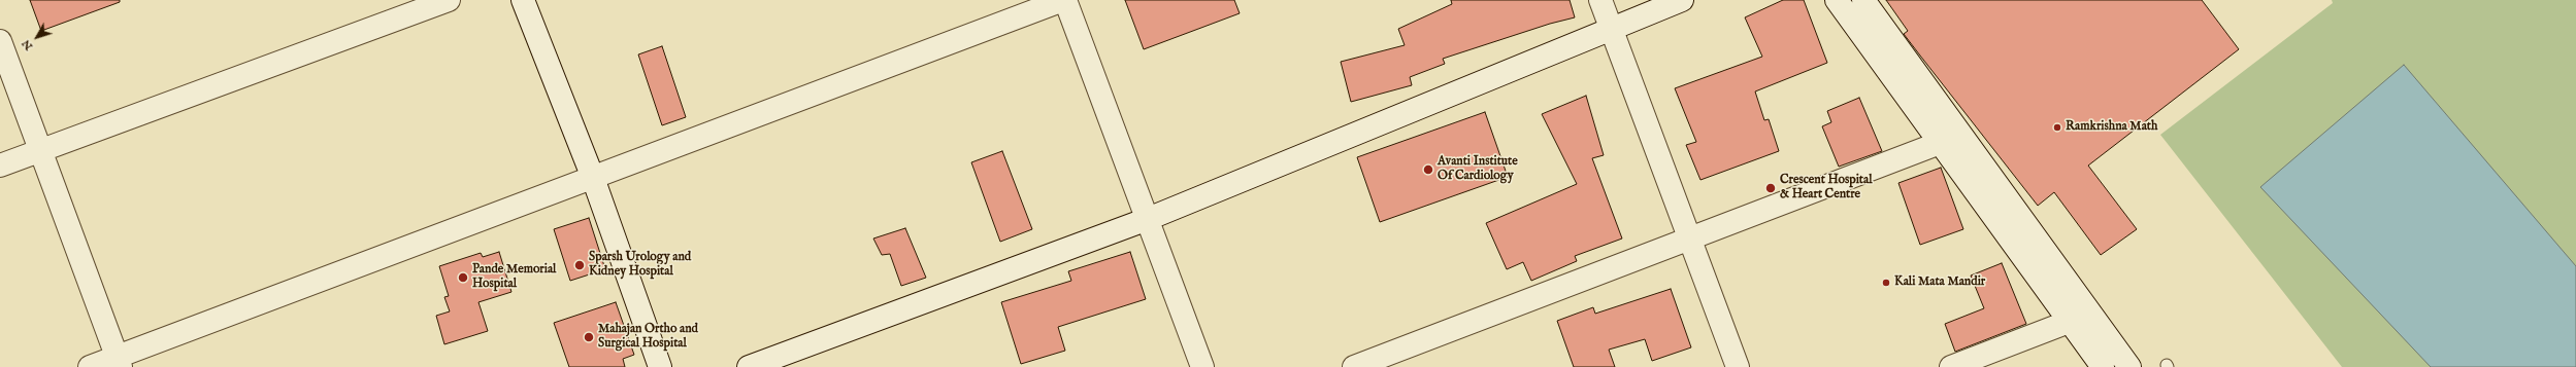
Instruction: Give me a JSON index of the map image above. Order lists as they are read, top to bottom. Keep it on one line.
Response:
{"places":["Ramkrishna Math","Avanti Institute Of Cardiology","Crescent Hospital & Heart Centre","Sparsh Urology and Kidney Hospital","Pande Memorial Hospital","Kali Mata Mandir","Mahajan Ortho and Surgical Hospital"],"north":"bottom left"}
